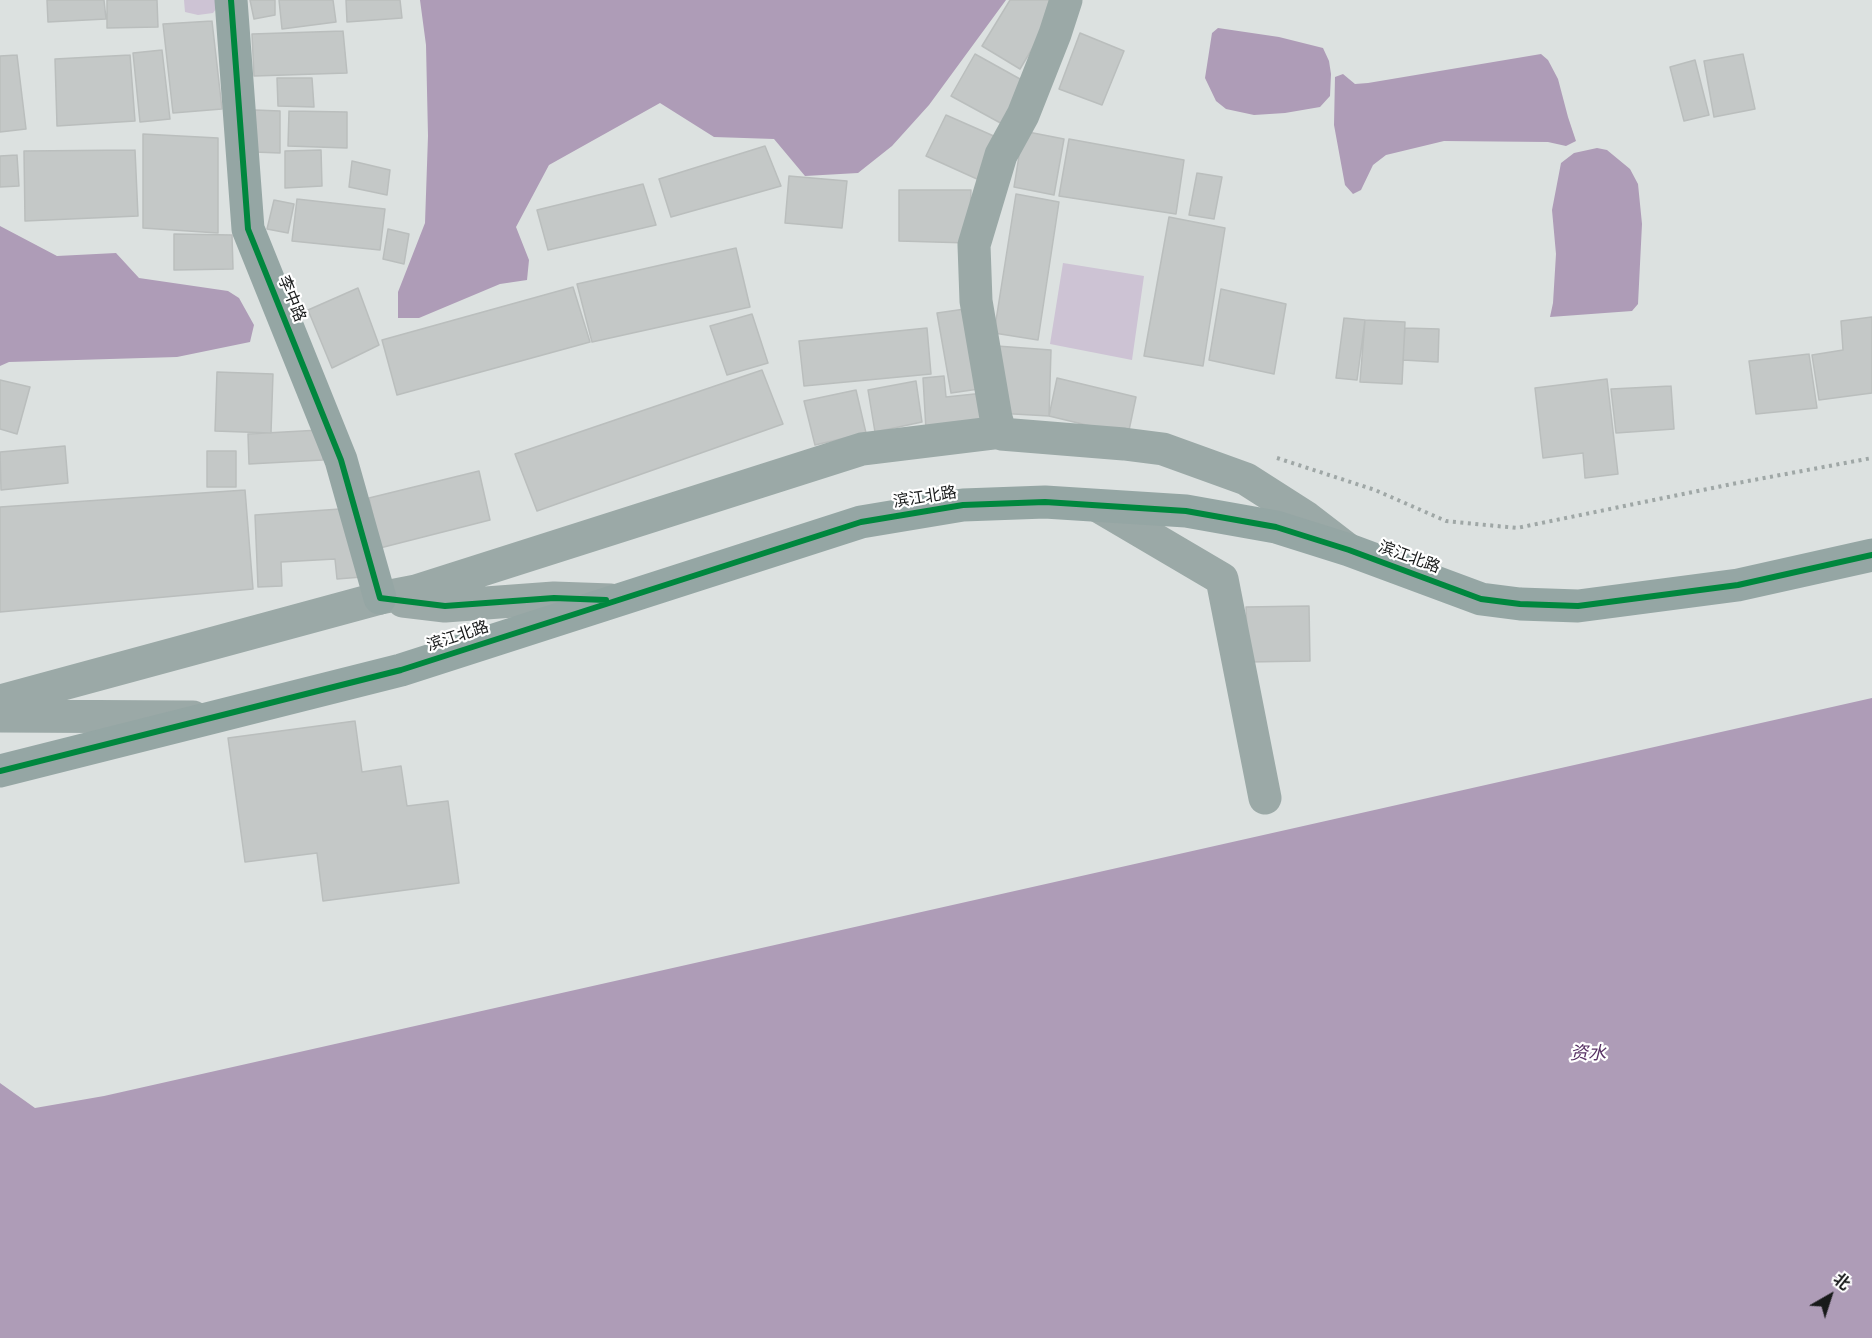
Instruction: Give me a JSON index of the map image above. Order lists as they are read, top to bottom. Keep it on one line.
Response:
{"streets":{"street":["李中路","滨江北路"]},"water":["资水"],"north":"top right"}
